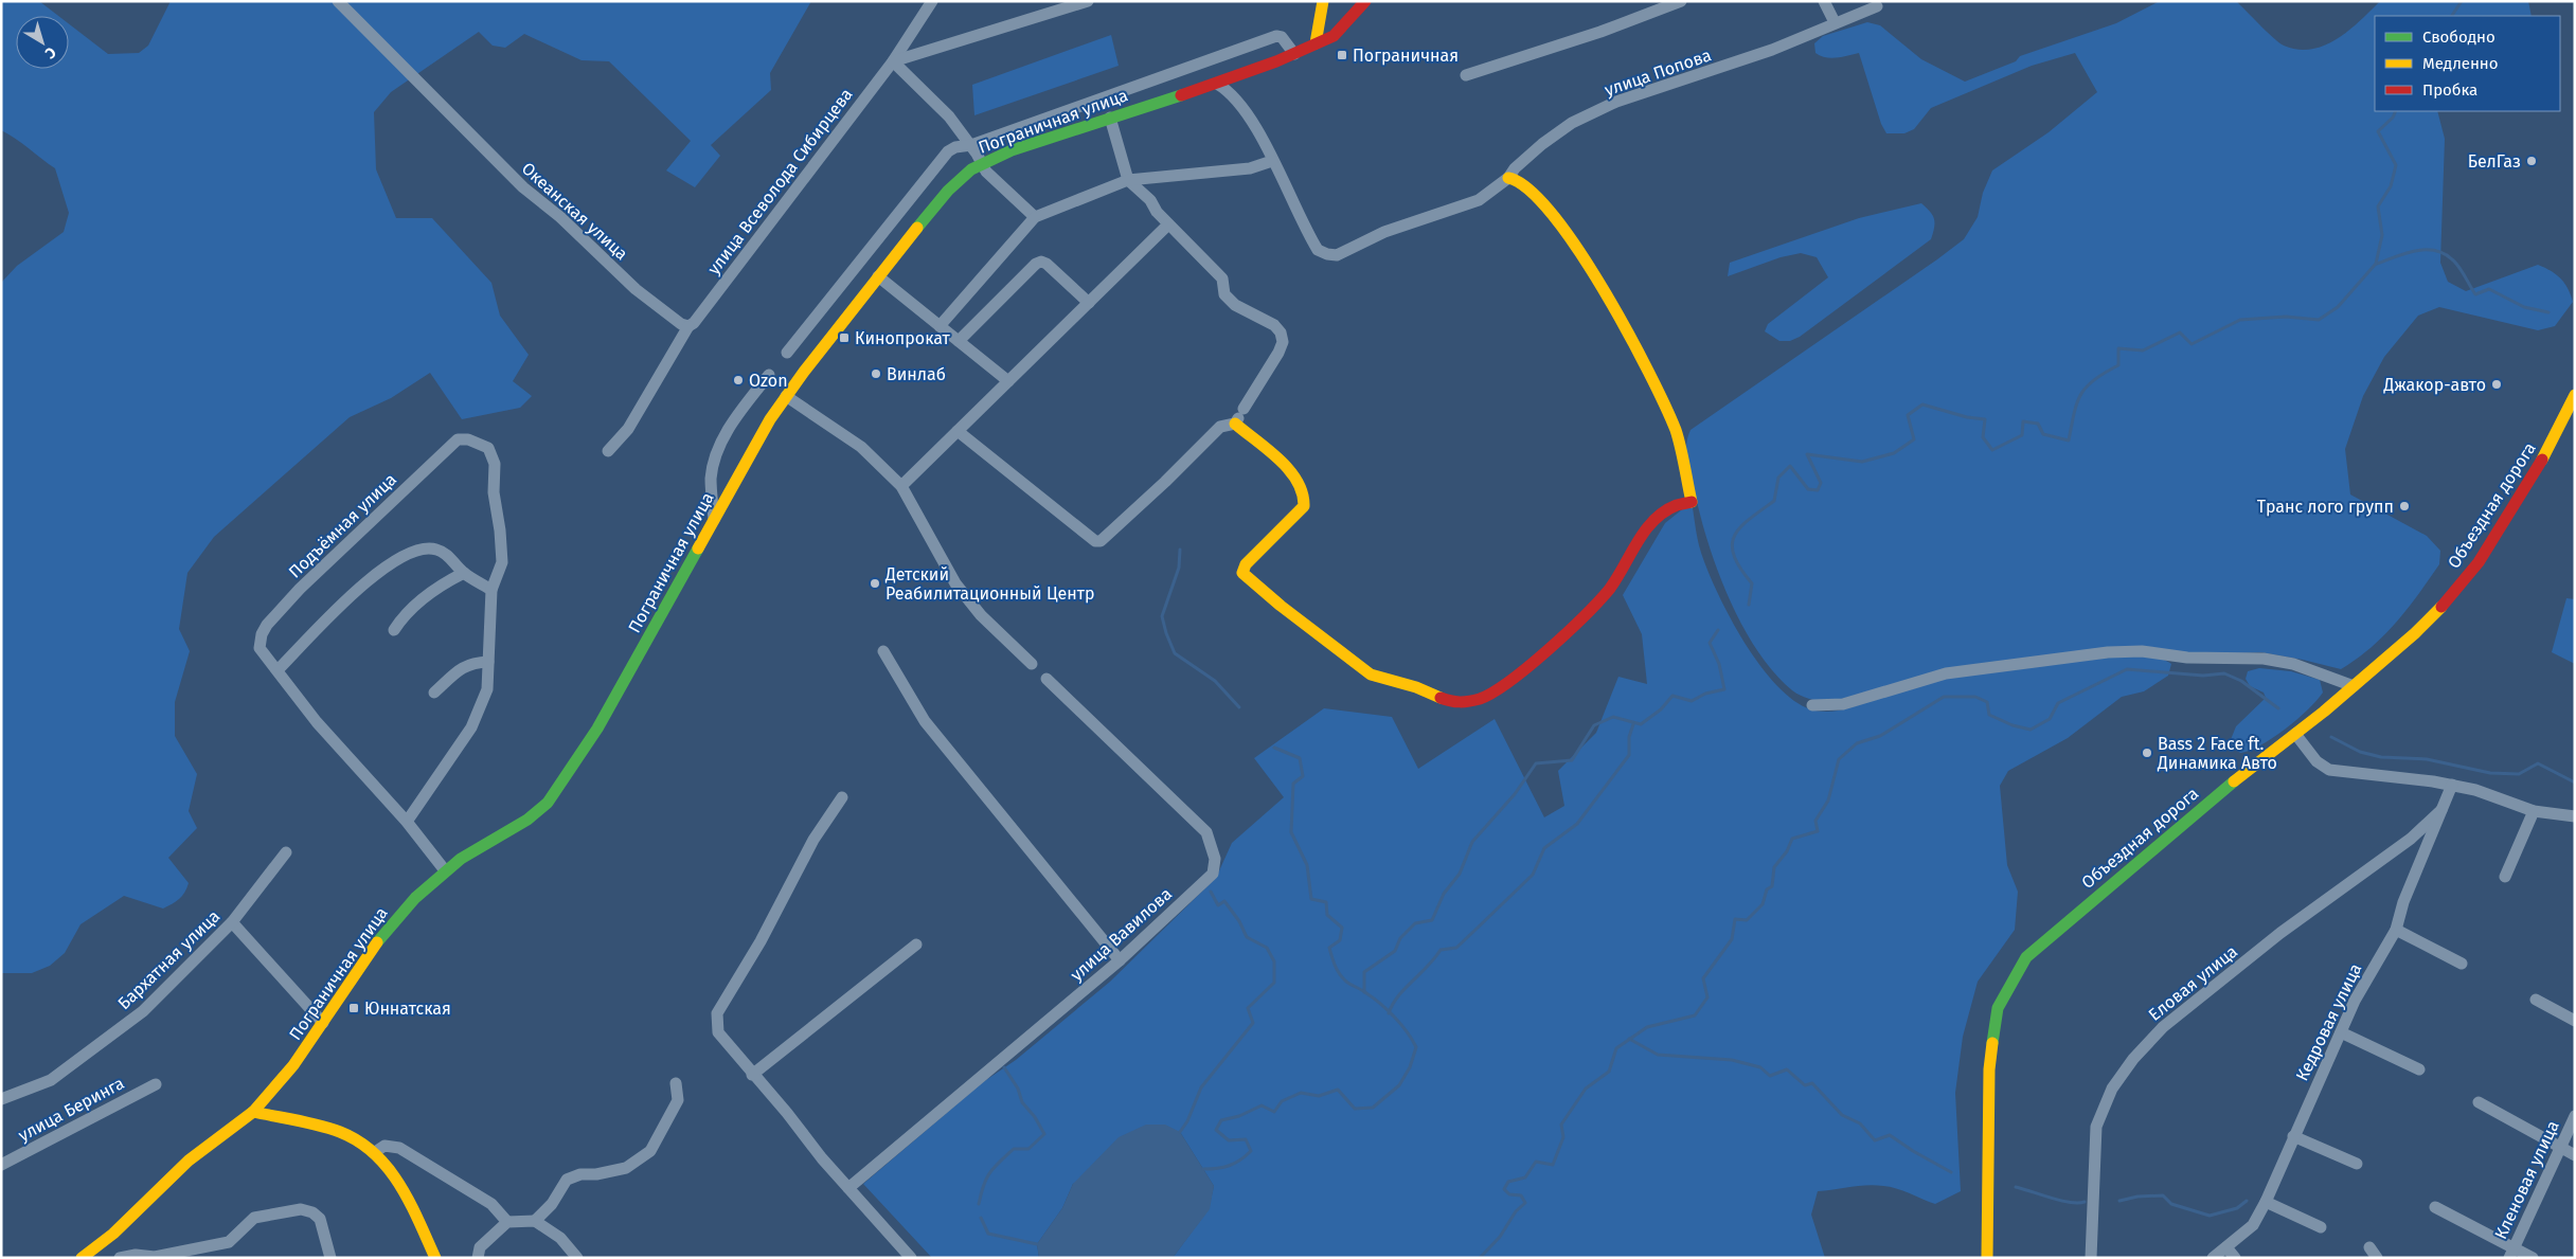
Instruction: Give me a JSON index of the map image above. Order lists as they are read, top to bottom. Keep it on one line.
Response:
{"streets":{"main road":["Пограничная улица","Объездная дорога"],"street":["улица Попова","улица Всеволода Сибирцева","Океанская улица","Подъёмная улица","улица Вавилова","Бархатная улица","Еловая улица","Кедровая улица","улица Беринга","Кленовая улица"]},"crossings":[["улица Попова","Пограничная улица"],["Пограничная улица","Подъёмная улица"],["улица Всеволода Сибирцева","Океанская улица"],["Еловая улица","Кедровая улица"]],"places":{"transit":["Пограничная","Кинопрокат","Юннатская"],"other":["БелГаз","Винлаб","Ozon","Джакор-авто","Транс лого групп","Детский Реабилитационный Центр","Bass 2 Face ft. Динамика Авто"]},"legend":["Свободно","Медленно","Пробка"],"north":"bottom right"}
